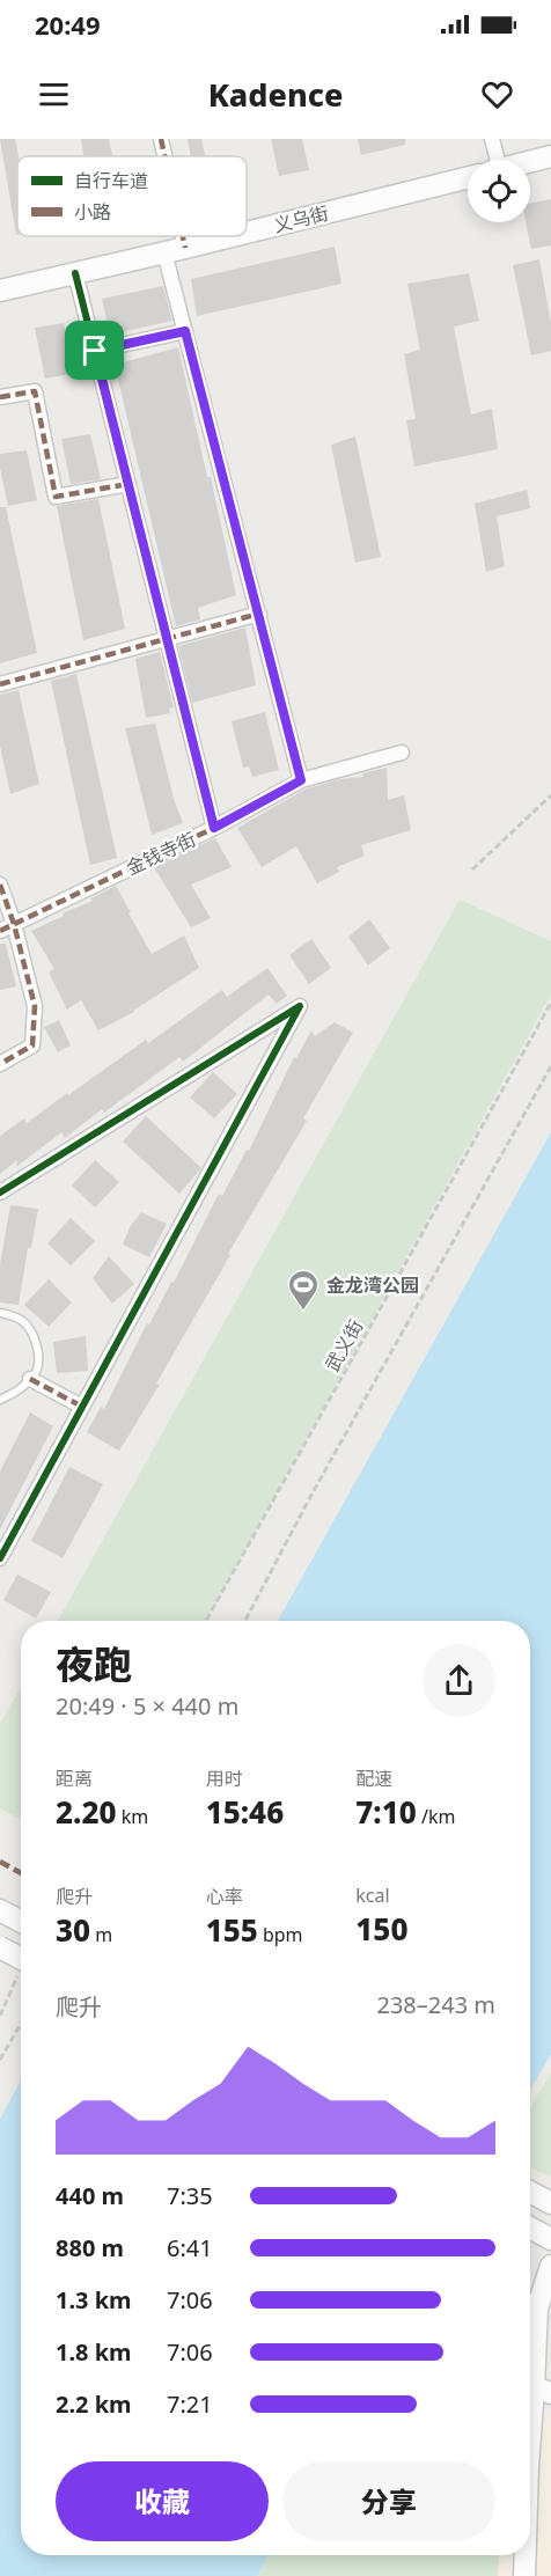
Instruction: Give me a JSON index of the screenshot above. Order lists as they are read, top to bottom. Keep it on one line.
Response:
{"streets":{"street":["义乌街","金钱寺街"],"path":["武义街"]},"places":{"sports":["金龙湾公园"]},"legend":["自行车道","小路"],"page":{"status":"20:49","header":"Kadence","heading":["夜跑","20:49 · 5 × 440 m"],"stats":[["距离","2.20 km"],["用时","15:46"],["配速","7:10 /km"],["爬升","30 m"],["心率","155 bpm"],["kcal","150"]],"chart":["爬升","238–243 m"],"list":[{"name":"440 m","note":"7:35"},{"name":"880 m","note":"6:41"},{"name":"1.3 km","note":"7:06"},{"name":"1.8 km","note":"7:06"},{"name":"2.2 km","note":"7:21"}],"buttons":["收藏","分享"]}}
